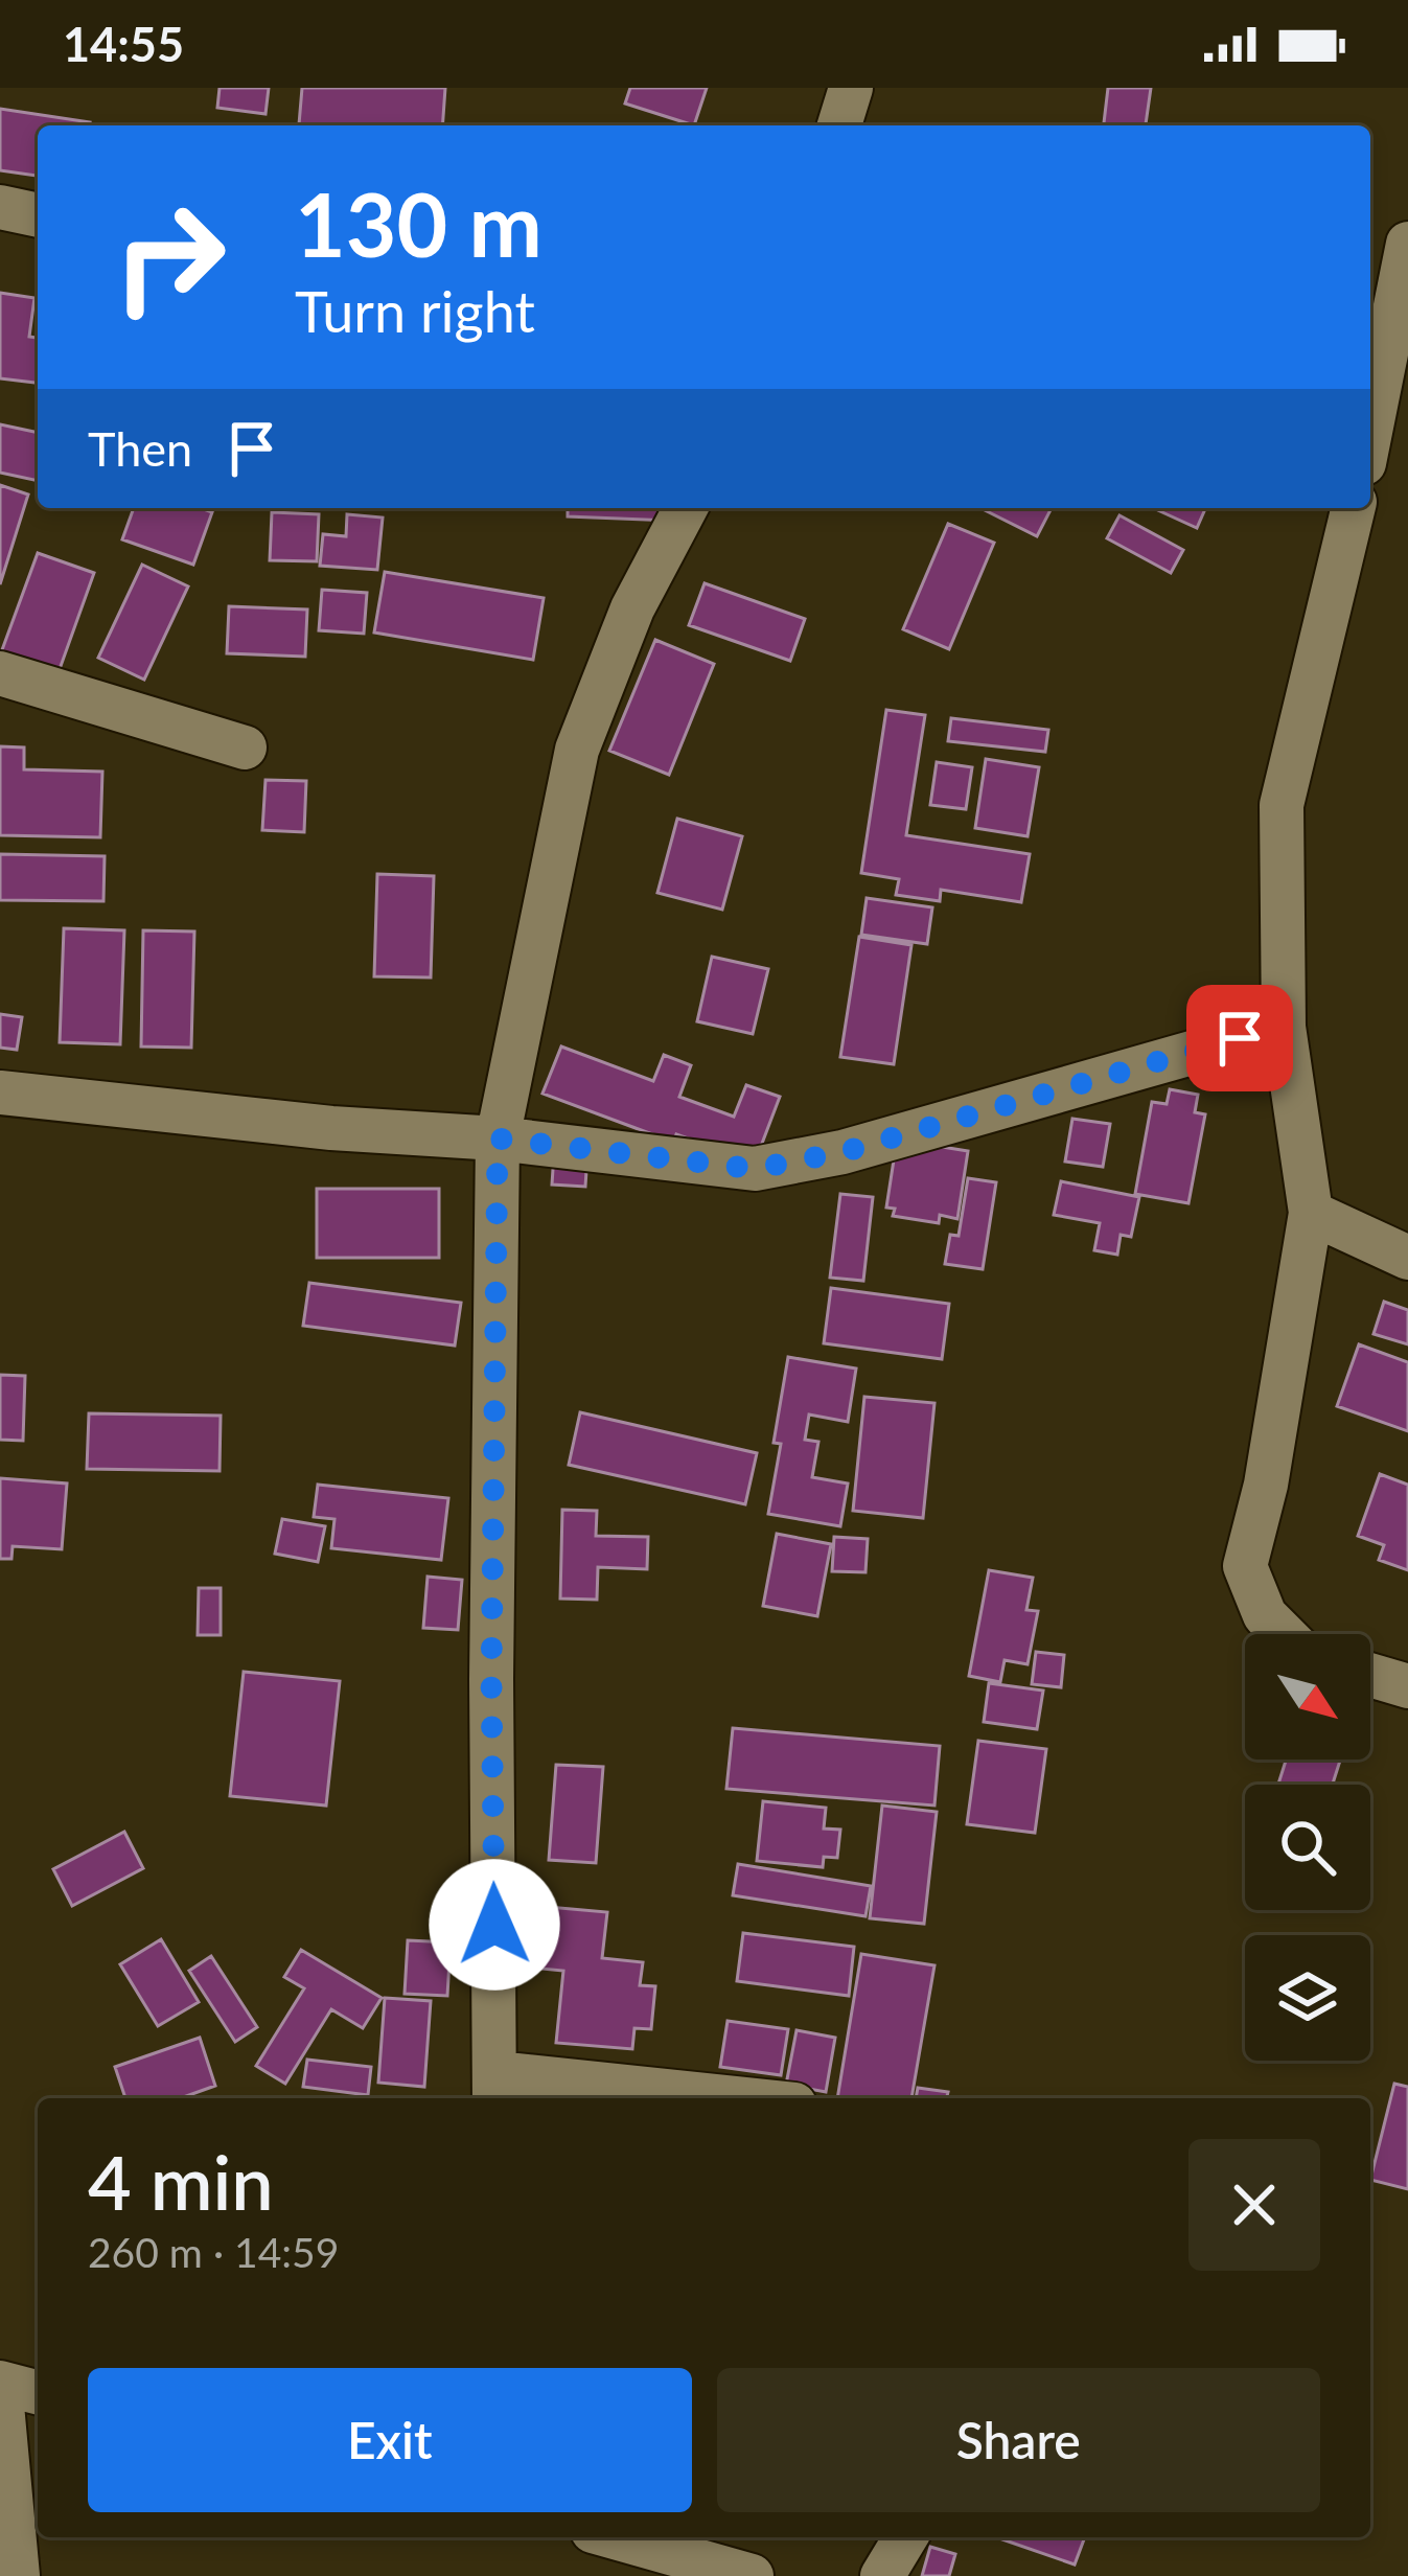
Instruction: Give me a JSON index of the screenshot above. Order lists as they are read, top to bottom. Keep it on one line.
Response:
{"north":"bottom right","page":{"status":"14:55","turn":["130 m","Turn right"],"then":"Then","heading":["4 min","260 m · 14:59"],"buttons":["Exit","Share"]}}
